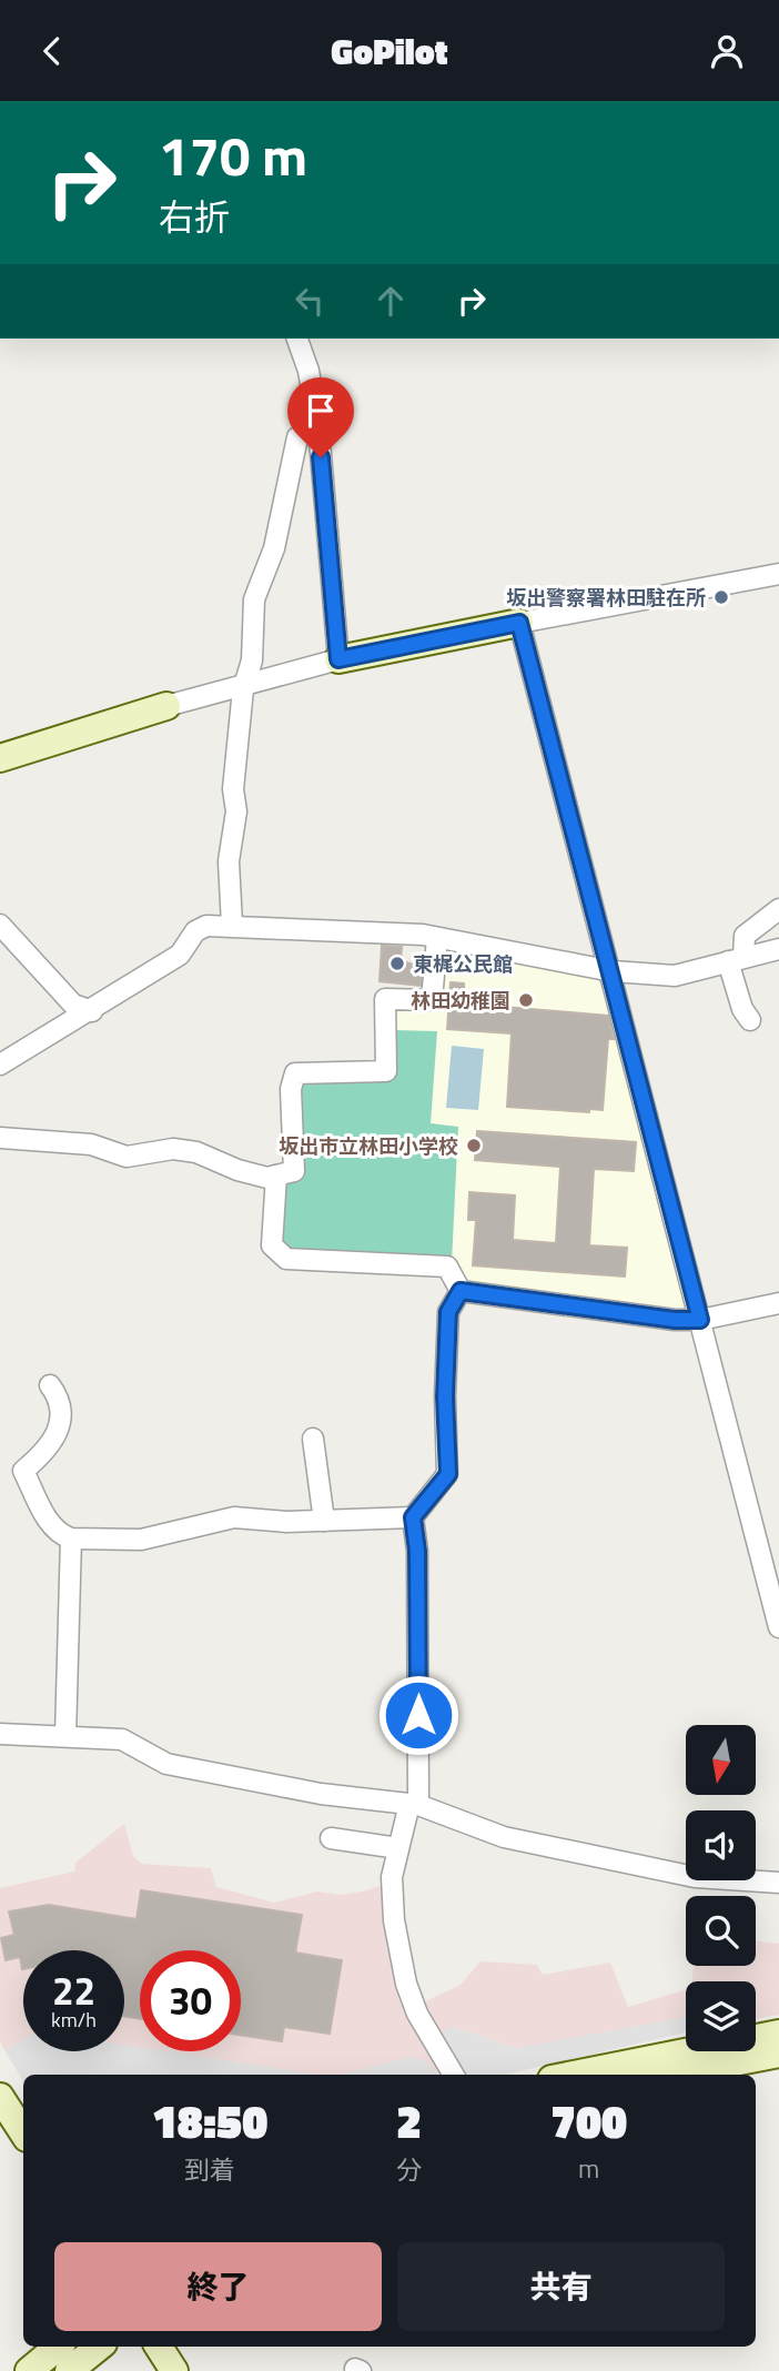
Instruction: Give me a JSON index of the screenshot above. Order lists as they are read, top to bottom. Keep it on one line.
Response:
{"places":["坂出警察署林田駐在所","東梶公民館","林田幼稚園","坂出市立林田小学校"],"north":"bottom","page":{"header":"GoPilot","turn":["170 m","右折"],"speed":"22 km/h","limit":"30","eta":["18:50","到着","2","分","700","m"],"buttons":["終了","共有"]}}
